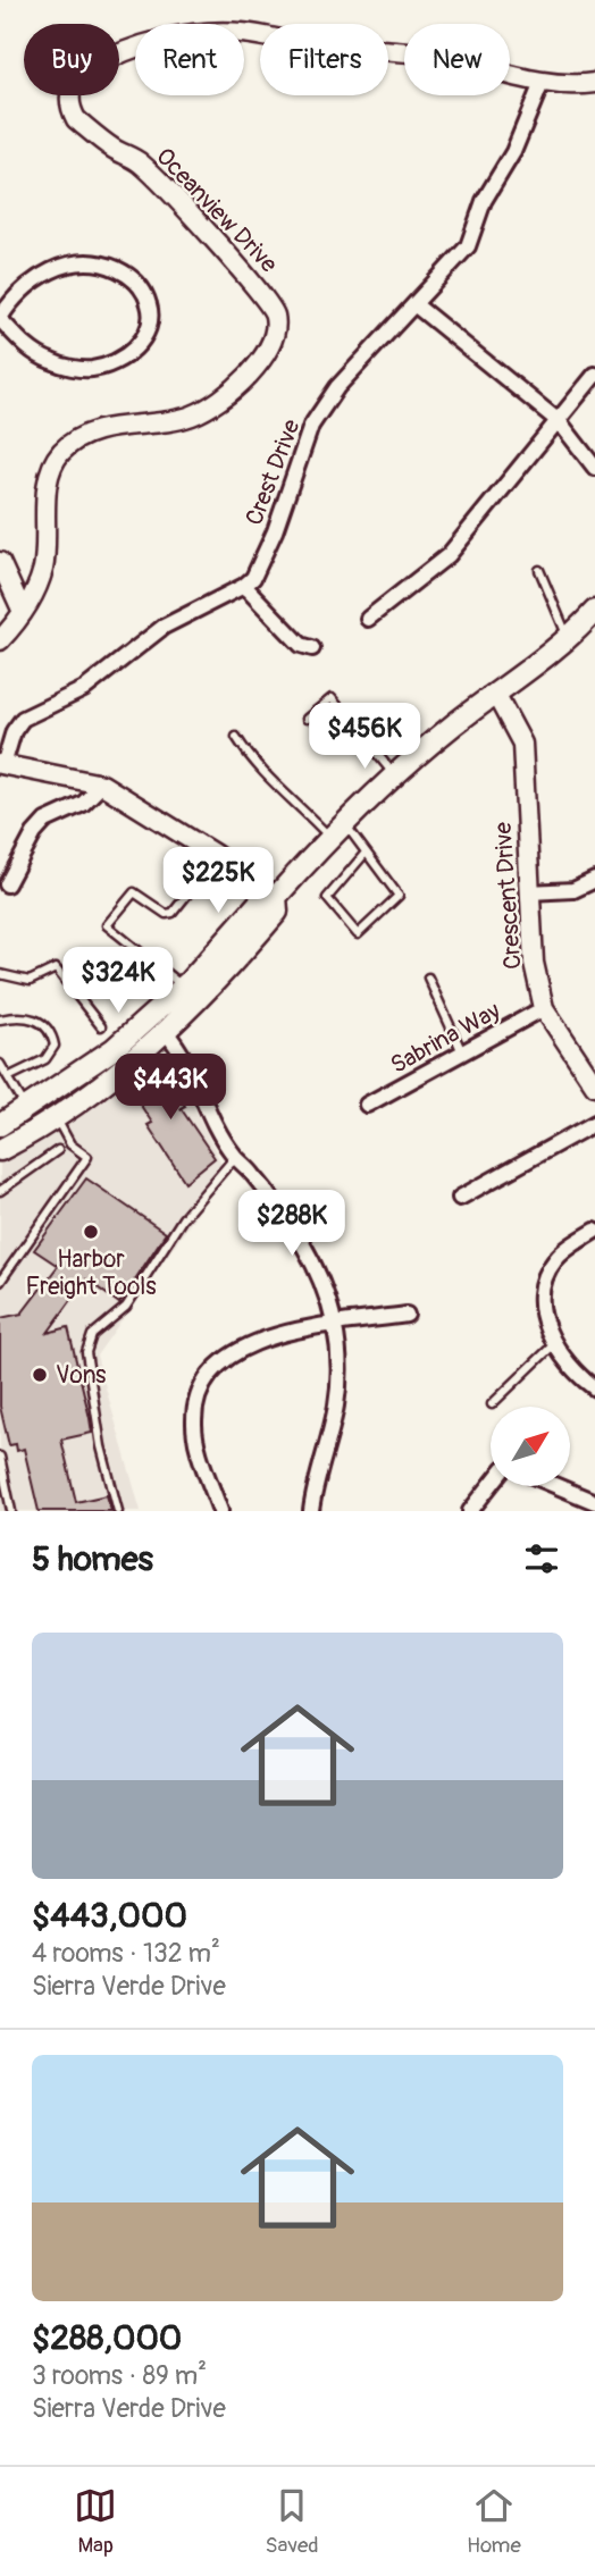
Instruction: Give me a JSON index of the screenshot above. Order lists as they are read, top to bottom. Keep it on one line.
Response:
{"streets":{"street":["Oceanview Drive","Crest Drive","Crescent Drive","Sabrina Way"]},"crossings":[["Oceanview Drive","Crest Drive"],["Crescent Drive","Sabrina Way"]],"places":["Harbor Freight Tools","Vons"],"north":"top right","page":{"chip":["Buy","Rent","Filters","New"],"price":["$456K","$225K","$324K","$443K","$288K"],"heading":"5 homes","list":[{"name":"$443,000","note":"4 rooms · 132 m² · Sierra Verde Drive"},{"name":"$288,000","note":"3 rooms · 89 m² · Sierra Verde Drive"}],"tabs":["Map","Saved","Home"]}}
